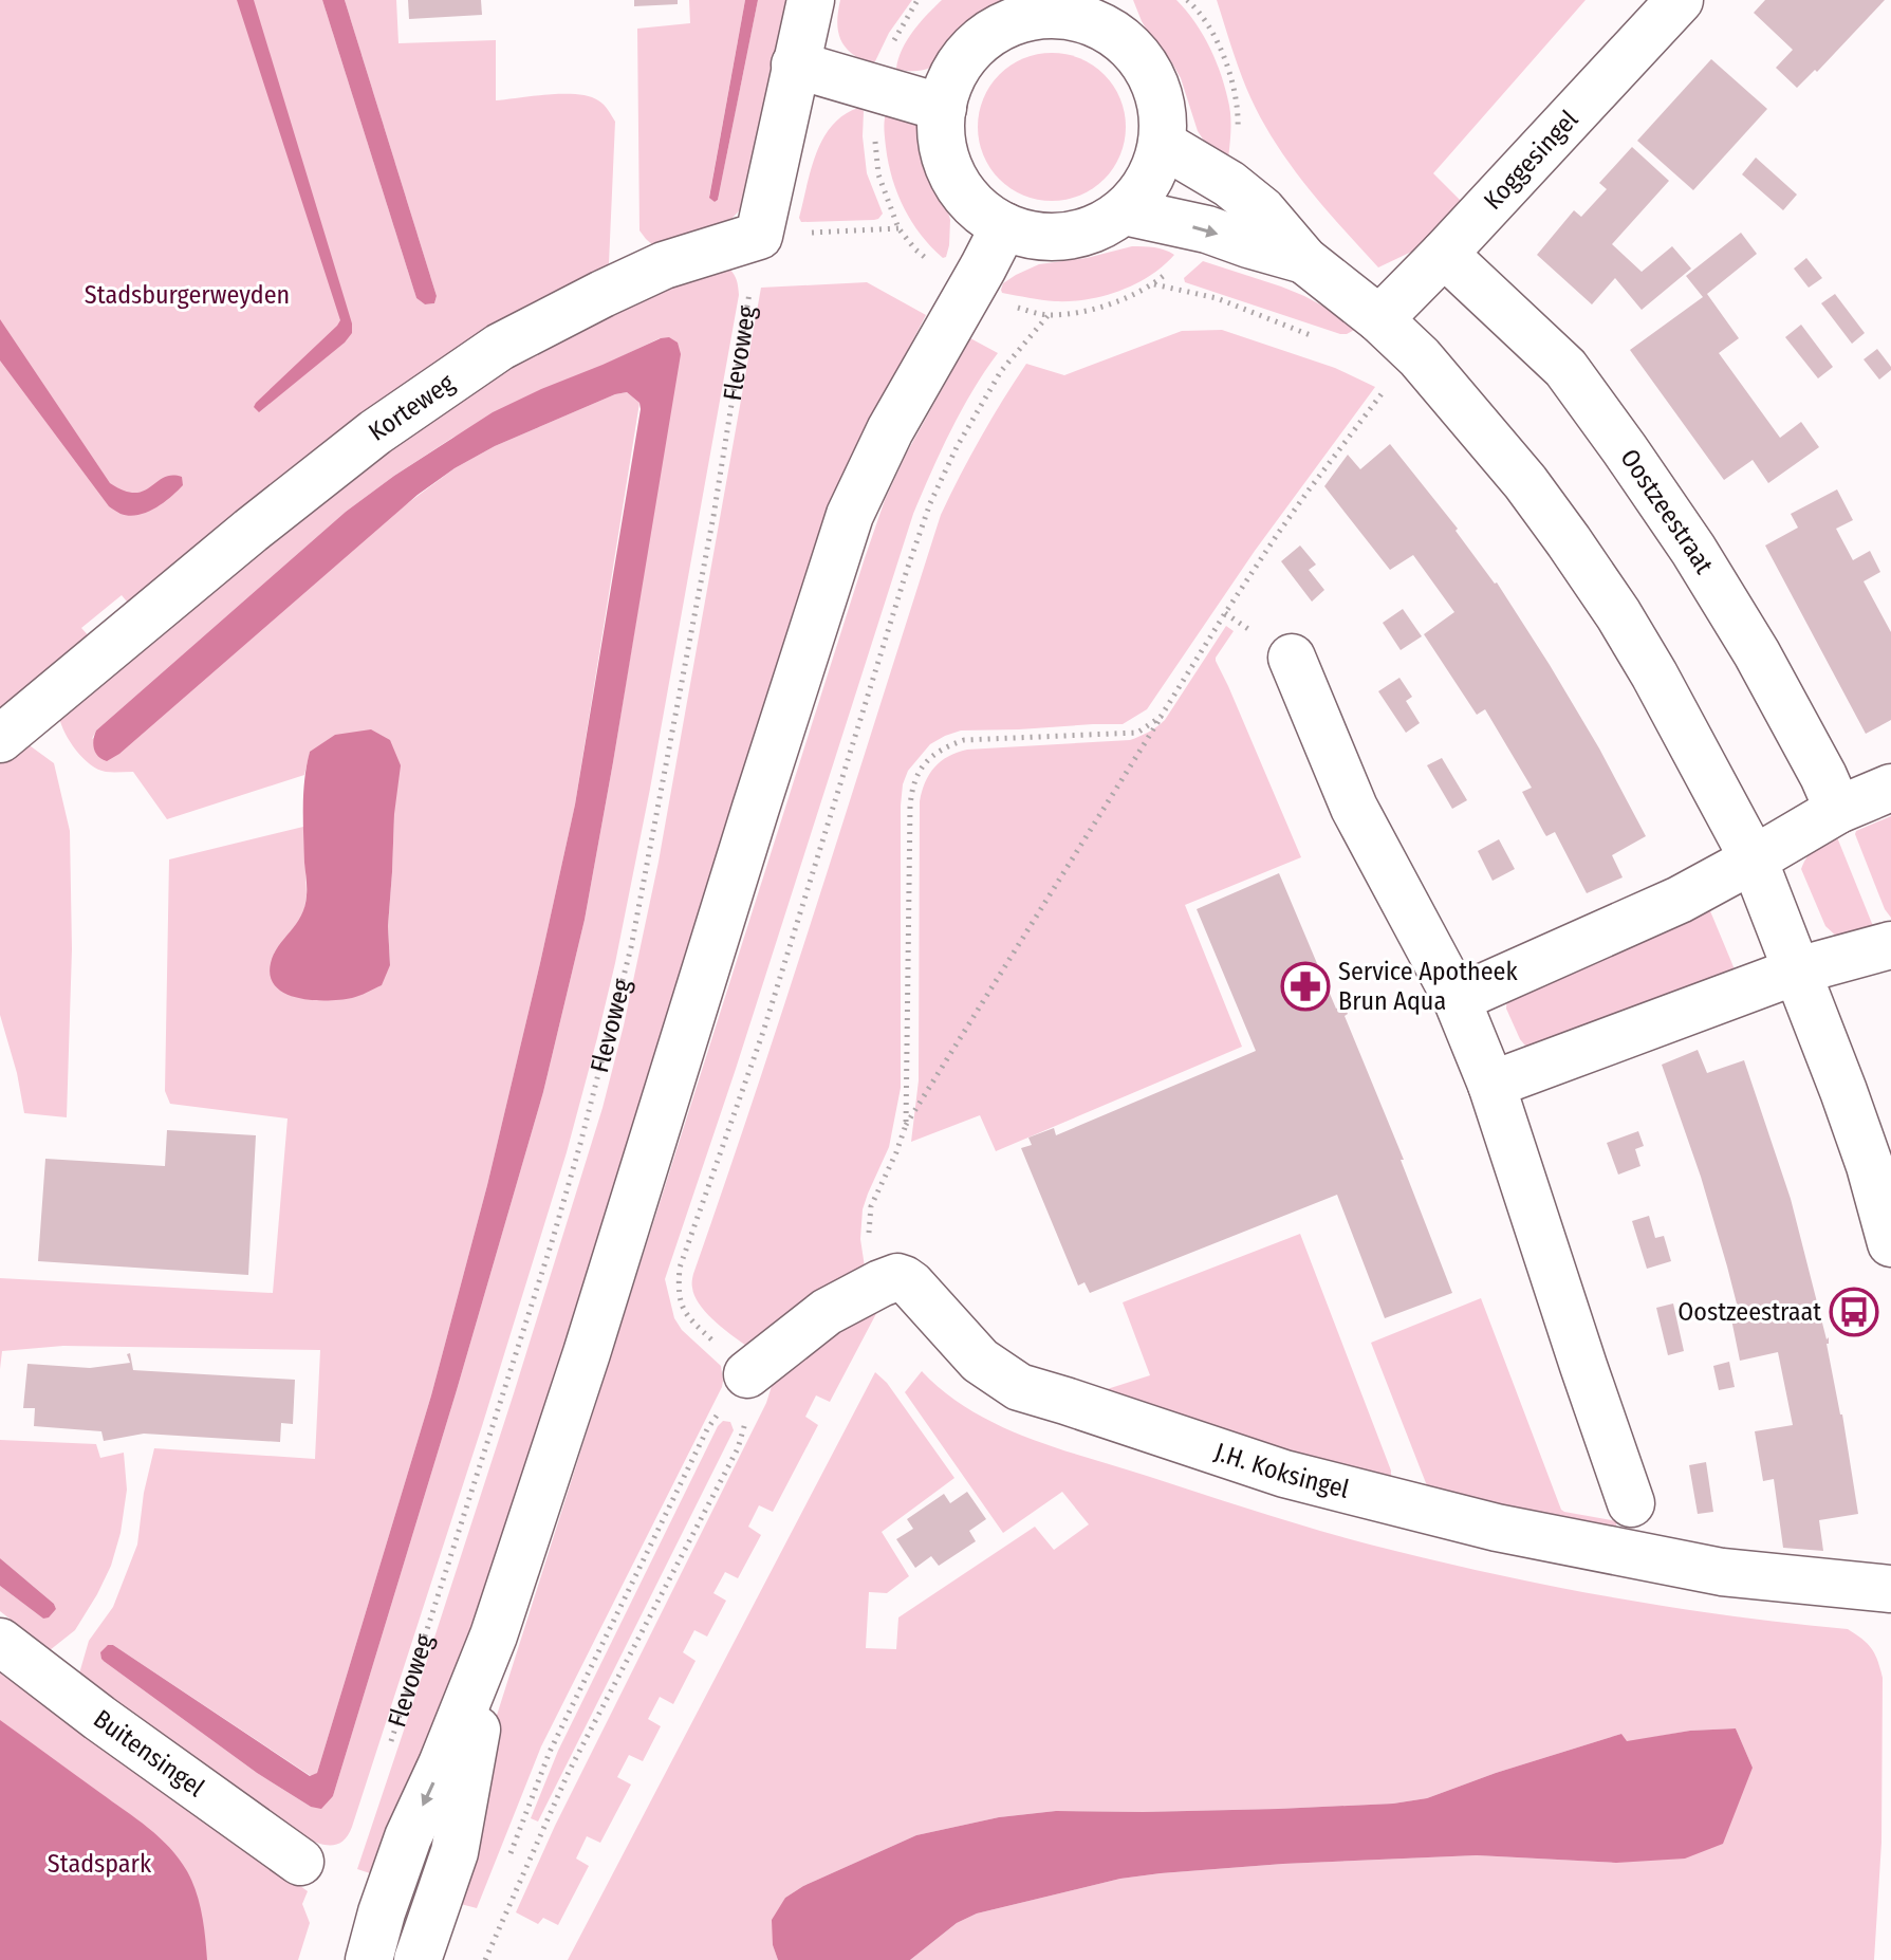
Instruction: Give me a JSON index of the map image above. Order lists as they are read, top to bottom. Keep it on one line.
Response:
{"streets":{"street":["Koggesingel","Korteweg","Oostzeestraat","J.H. Koksingel","Buitensingel"],"path":["Flevoweg"]},"crossings":[["Koggesingel","Oostzeestraat"],["Flevoweg","Korteweg"]],"parks":["Stadsburgerweyden","Stadspark"],"places":{"pharmacy":["Service Apotheek Brun Aqua"],"bus stop":["Oostzeestraat"]}}
